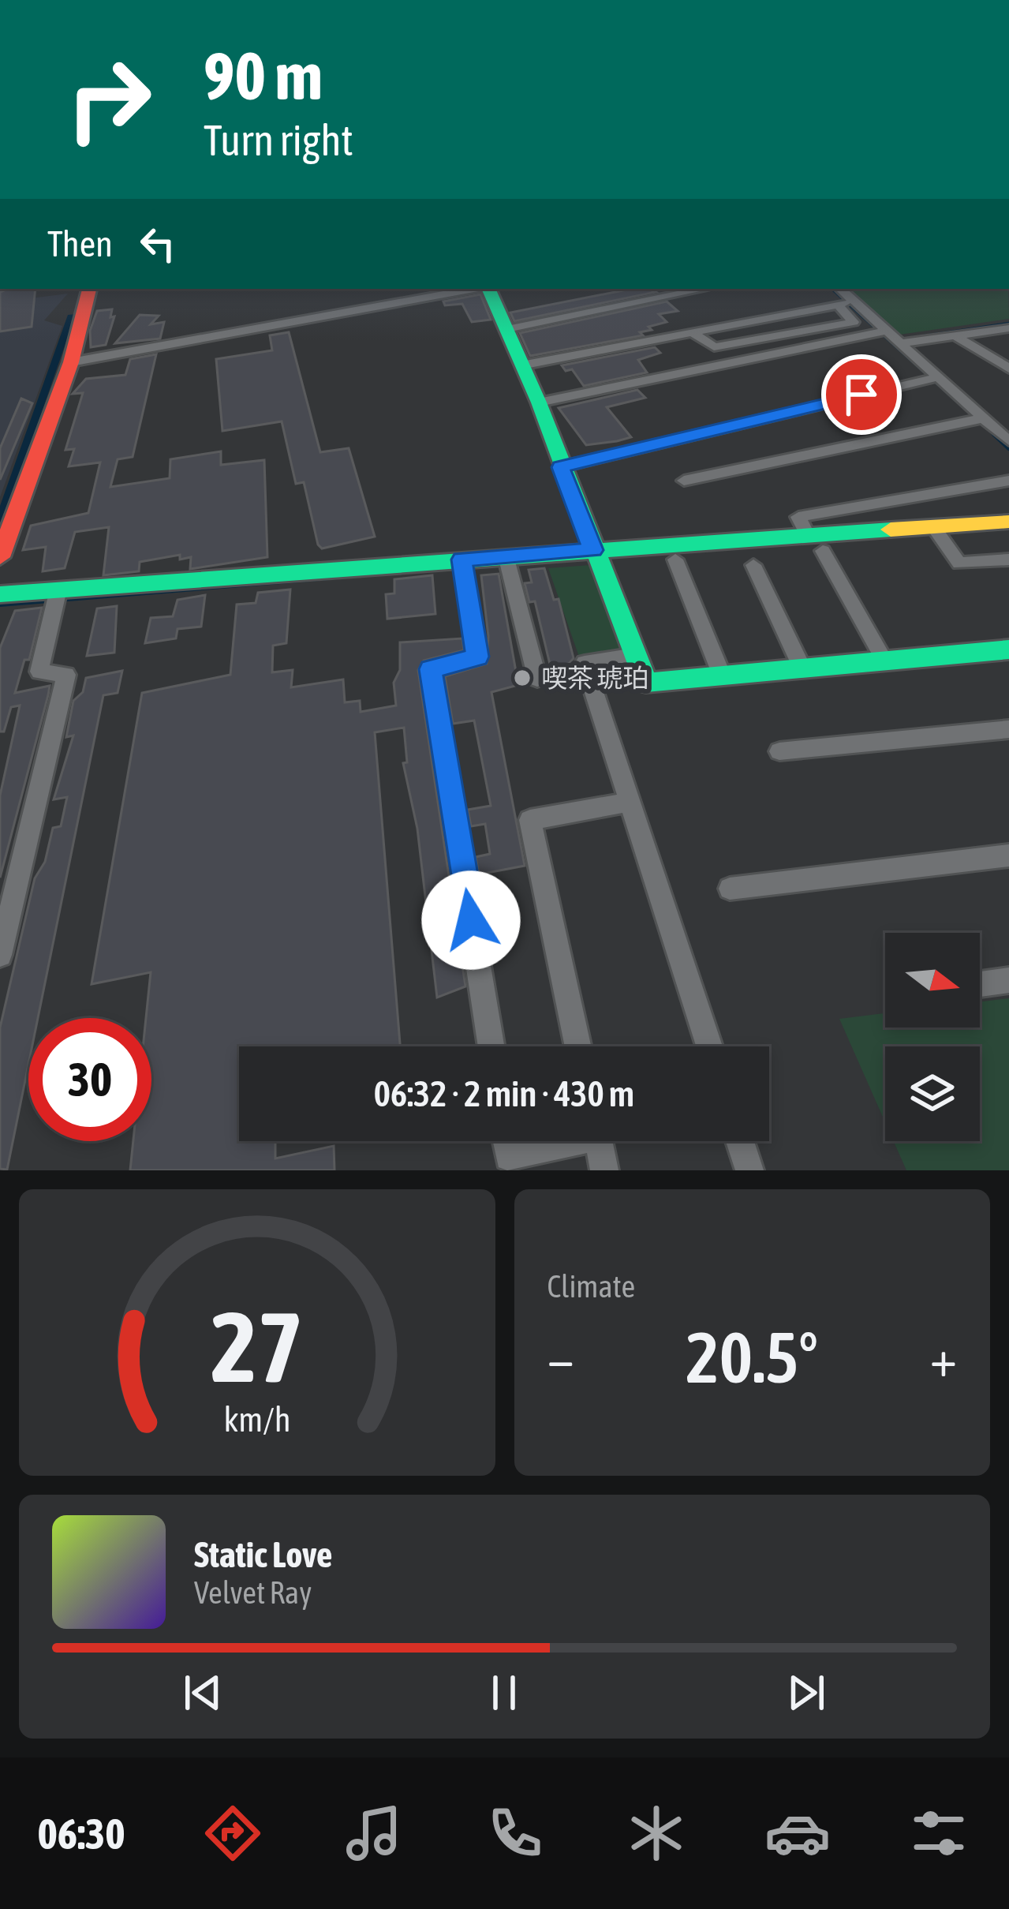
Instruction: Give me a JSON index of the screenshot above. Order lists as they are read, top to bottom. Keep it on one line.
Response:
{"places":["喫茶 琥珀"],"north":"right","page":{"turn":["90 m","Turn right"],"then":"Then","limit":"30","trip":"06:32 · 2 min · 430 m","tile":"Climate","heat":["−","20.5°","+"],"song":["Static Love","Velvet Ray"],"tabs":"06:30","gauge":["27","km/h"]}}
